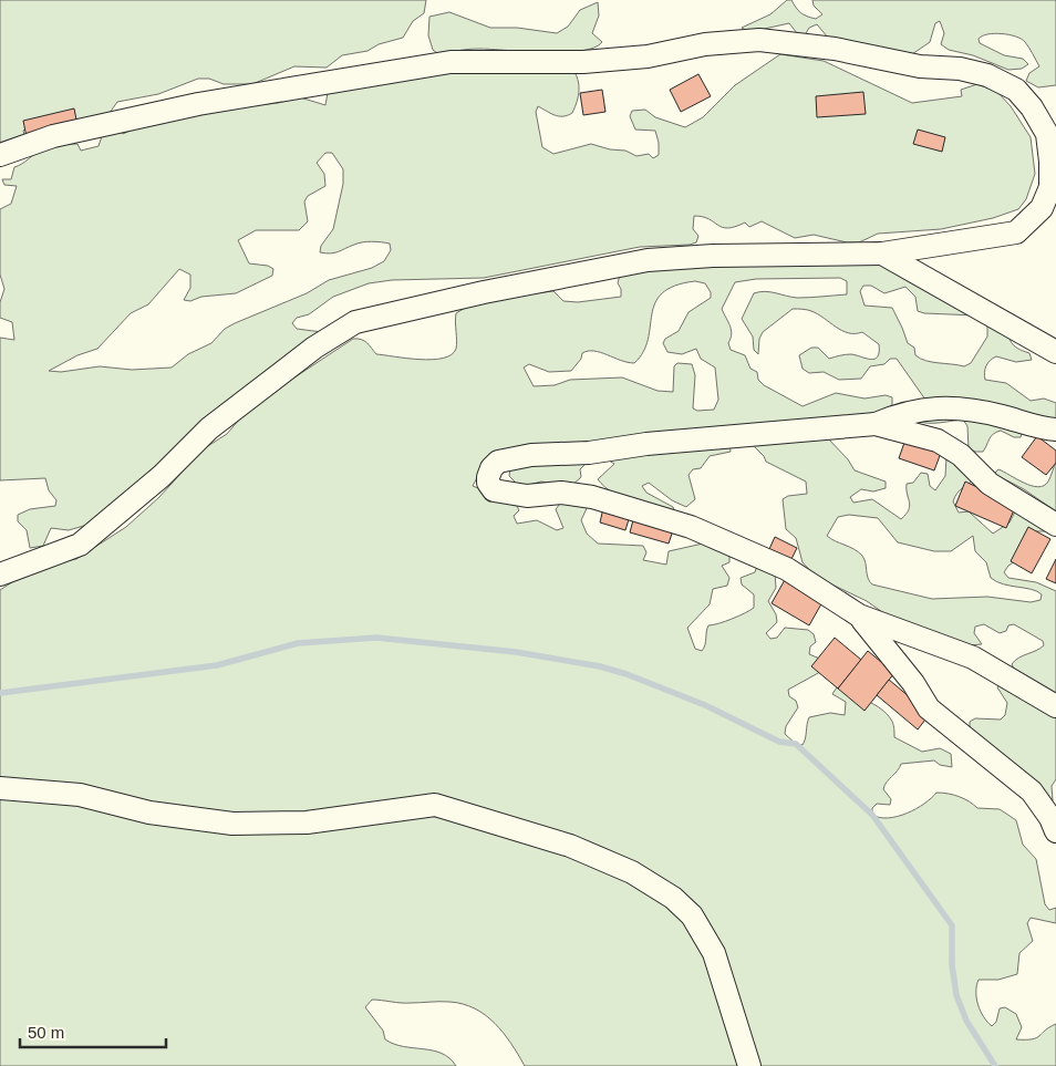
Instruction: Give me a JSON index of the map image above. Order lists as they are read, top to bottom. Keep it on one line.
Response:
{"scale_bar":"50 m"}
